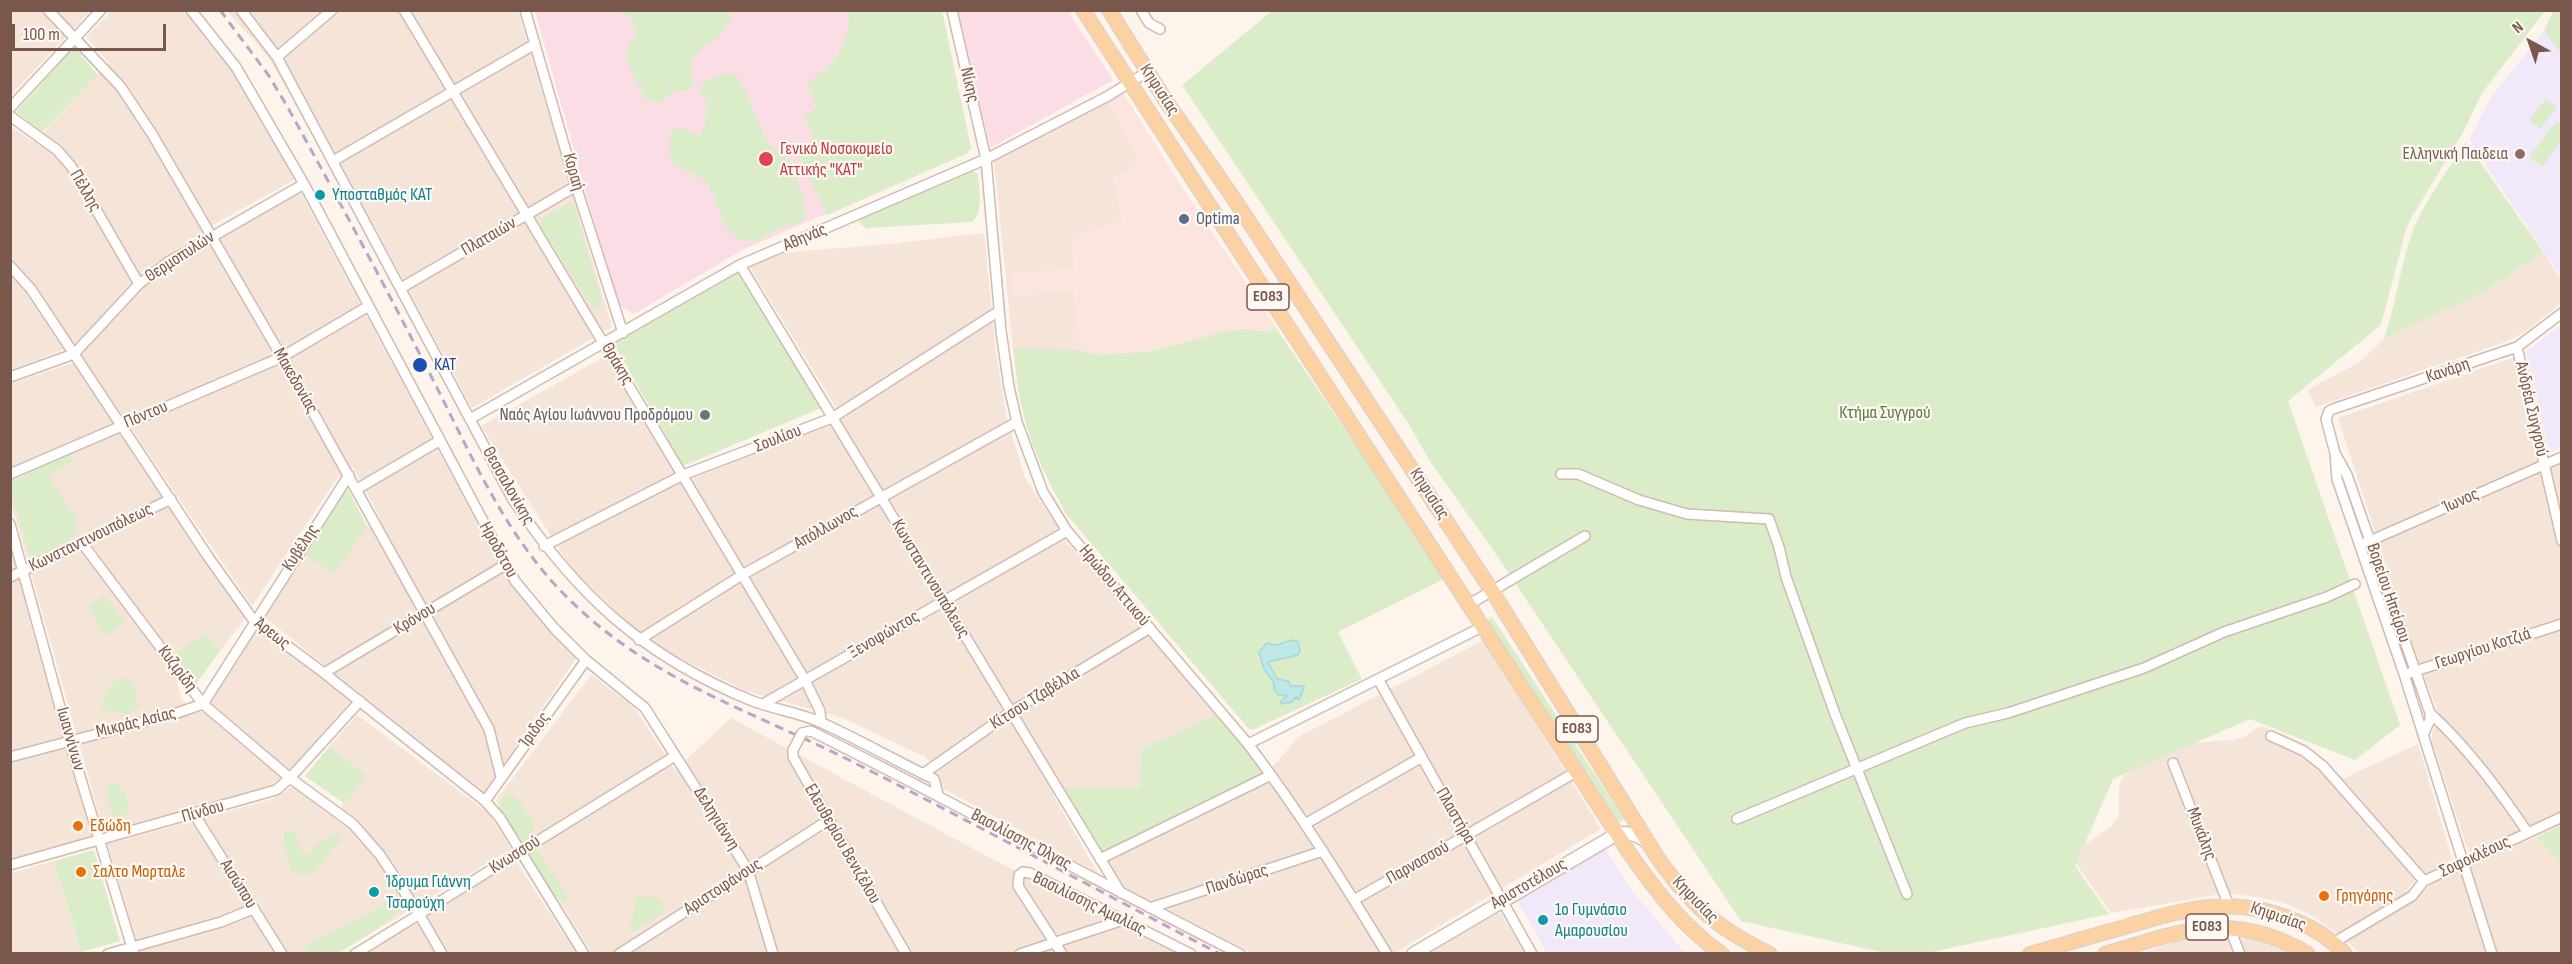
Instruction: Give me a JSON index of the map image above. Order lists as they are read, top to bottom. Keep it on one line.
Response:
{"streets":{"main road":["Κηφισίας","ΕΟ83"],"street":["Νίκης","Κοραή","Πέλλης","Πλαταιών","Αθηνάς","Θερμοπυλών","Θράκης","Κανάρη","Μακεδονίας","Ανδρέα Συγγρού","Πόντου","Σουλίου","Θεσσαλονίκης","Ίωνος","Απόλλωνος","Κωνσταντινουπόλεως","Κυβέλης","Ηροδότου","Ηρώδου Αττικού","Βορείου Ηπείρου","Κρόνου","Άρεως","Ξενοφώντος","Γεωργίου Κοτζιά","Κυζιρίδη","Κίτσου Τζαβέλλα","Μικράς Ασίας","Ίριδος","Ιωαννίνων","Πίνδου","Πλαστήρα","Δεληγιάννη","Μυκάλης","Βασιλίσσης Όλγας","Ελευθερίου Βενιζέλου","Κνωσσού","Σοφοκλέους","Παρνασσού","Πανδώρας","Αισώπου","Αριστοτέλους","Αριστοφάνους","Βασιλίσσης Αμαλίας"]},"crossings":[["Νίκης","Αθηνάς"],["Νίκης","Ηρώδου Αττικού"],["Κηφισίας","Αθηνάς"],["Κηφισίας","Μυκάλης"],["Κηφισίας","Σοφοκλέους"],["Κηφισίας","Παρνασσού"],["Κηφισίας","Αριστοτέλους"],["Κοραή","Πλαταιών"],["Κοραή","Αθηνάς"],["Πέλλης","Θερμοπυλών"],["Πλαταιών","Θράκης"],["Πλαταιών","Θεσσαλονίκης"],["Αθηνάς","Θράκης"],["Αθηνάς","Θεσσαλονίκης"],["Αθηνάς","Κωνσταντινουπόλεως"],["Αθηνάς","Ηρώδου Αττικού"],["Θερμοπυλών","Μακεδονίας"],["Θερμοπυλών","Άρεως"],["Θράκης","Σουλίου"],["Θράκης","Θεσσαλονίκης"],["Θράκης","Απόλλωνος"],["Θράκης","Ξενοφώντος"],["Κανάρη","Ανδρέα Συγγρού"],["Κανάρη","Βορείου Ηπείρου"],["Μακεδονίας","Πόντου"],["Μακεδονίας","Κυβέλης"],["Μακεδονίας","Κρόνου"],["Μακεδονίας","Ίριδος"],["Ανδρέα Συγγρού","Ίωνος"],["Πόντου","Άρεως"],["Σουλίου","Θεσσαλονίκης"],["Σουλίου","Κωνσταντινουπόλεως"],["Σουλίου","Ηρώδου Αττικού"],["Θεσσαλονίκης","Απόλλωνος"],["Θεσσαλονίκης","Ξενοφώντος"],["Θεσσαλονίκης","Κίτσου Τζαβέλλα"],["Θεσσαλονίκης","Βασιλίσσης Όλγας"],["Ίωνος","Βορείου Ηπείρου"],["Απόλλωνος","Κωνσταντινουπόλεως"],["Απόλλωνος","Ηρώδου Αττικού"],["Κωνσταντινουπόλεως","Άρεως"],["Κωνσταντινουπόλεως","Ξενοφώντος"],["Κωνσταντινουπόλεως","Κυζιρίδη"],["Κωνσταντινουπόλεως","Κίτσου Τζαβέλλα"],["Κωνσταντινουπόλεως","Ιωαννίνων"],["Κωνσταντινουπόλεως","Βασιλίσσης Όλγας"],["Κυβέλης","Άρεως"],["Ηροδότου","Κρόνου"],["Ηροδότου","Ίριδος"],["Ηροδότου","Δεληγιάννη"],["Ηροδότου","Κνωσσού"],["Ηρώδου Αττικού","Ξενοφώντος"],["Ηρώδου Αττικού","Κίτσου Τζαβέλλα"],["Ηρώδου Αττικού","Παρνασσού"],["Ηρώδου Αττικού","Πανδώρας"],["Βορείου Ηπείρου","Γεωργίου Κοτζιά"],["Βορείου Ηπείρου","Σοφοκλέους"],["Κρόνου","Άρεως"],["Άρεως","Ίριδος"],["Άρεως","Πίνδου"],["Άρεως","Κνωσσού"],["Κυζιρίδη","Μικράς Ασίας"],["Κυζιρίδη","Πίνδου"],["Κυζιρίδη","Κνωσσού"],["Μικράς Ασίας","Ιωαννίνων"],["Ιωαννίνων","Πίνδου"],["Πίνδου","Αισώπου"],["Πλαστήρα","Παρνασσού"],["Πλαστήρα","Αριστοτέλους"],["Δεληγιάννη","Κνωσσού"],["Δεληγιάννη","Αριστοφάνους"],["Βασιλίσσης Όλγας","Ελευθερίου Βενιζέλου"],["Βασιλίσσης Όλγας","Πανδώρας"],["Ελευθερίου Βενιζέλου","Αριστοφάνους"]],"parks":["Κτήμα Συγγρού"],"places":["Ελληνική Παιδεια","Γενικό Νοσοκομείο Αττικής \"ΚΑΤ\"","Υποσταθμός ΚΑΤ","Optima","ΚΑΤ","Ναός Αγίου Ιωάννου Προδρόμου","Εδώδη","Σαλτο Μορταλε","Ίδρυμα Γιάννη Τσαρούχη","Γρηγόρης","1ο Γυμνάσιο Αμαρουσίου"],"scale_bar":"100 m","north":"top left"}
